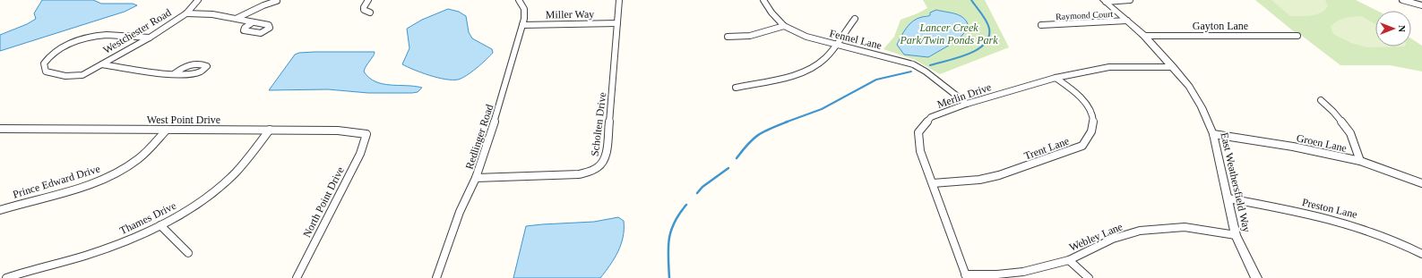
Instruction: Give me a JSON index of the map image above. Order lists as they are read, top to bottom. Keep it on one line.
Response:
{"streets":{"street":["Miller Way","Raymond Court","Gayton Lane","Westchester Road","Fennel Lane","Merlin Drive","West Point Drive","Scholten Drive","Redlinger Road","Groen Lane","Trent Lane","Prince Edward Drive","East Weathersfield Way","North Point Drive","Preston Lane","Thames Drive","Webley Lane"]},"crossings":[["Miller Way","Scholten Drive"],["Miller Way","Redlinger Road"],["Raymond Court","East Weathersfield Way"],["Gayton Lane","East Weathersfield Way"],["Fennel Lane","Merlin Drive"],["Merlin Drive","Trent Lane"],["Merlin Drive","East Weathersfield Way"],["Merlin Drive","Webley Lane"],["West Point Drive","Prince Edward Drive"],["West Point Drive","North Point Drive"],["West Point Drive","Thames Drive"],["Scholten Drive","Redlinger Road"],["Groen Lane","East Weathersfield Way"],["East Weathersfield Way","Preston Lane"],["East Weathersfield Way","Webley Lane"]],"parks":["Lancer Creek Park/Twin Ponds Park"],"north":"right"}
